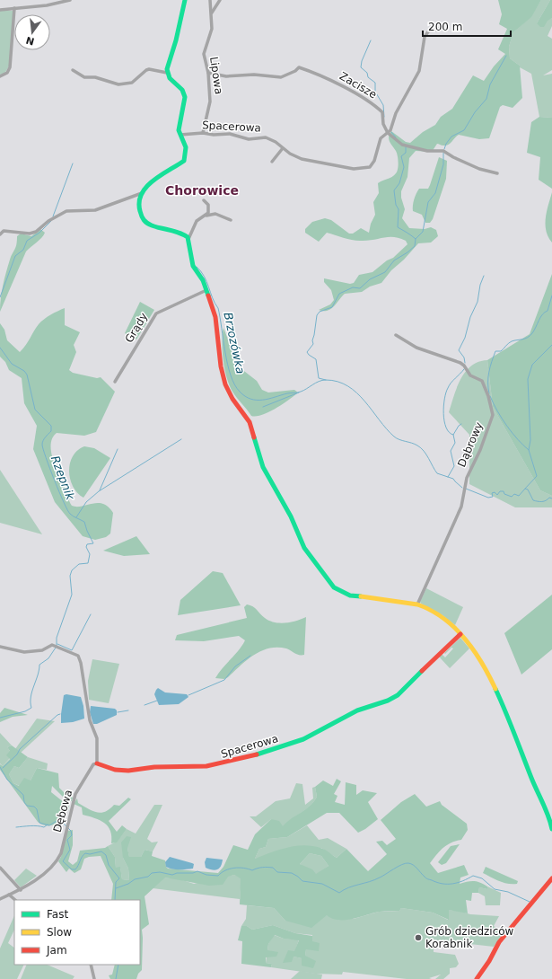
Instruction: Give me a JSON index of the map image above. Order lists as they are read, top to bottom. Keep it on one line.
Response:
{"streets":{"street":["Lipowa","Zacisze","Spacerowa","Grądy","Dąbrowy","Dębowa"]},"crossings":[["Lipowa","Zacisze"],["Lipowa","Spacerowa"],["Zacisze","Spacerowa"],["Spacerowa","Dębowa"]],"districts":["Chorowice"],"water":["Brzozówka","Rzepnik"],"places":["Grób dziedziców Korabnik"],"legend":["Fast","Slow","Jam"],"scale_bar":"200 m","north":"bottom"}
